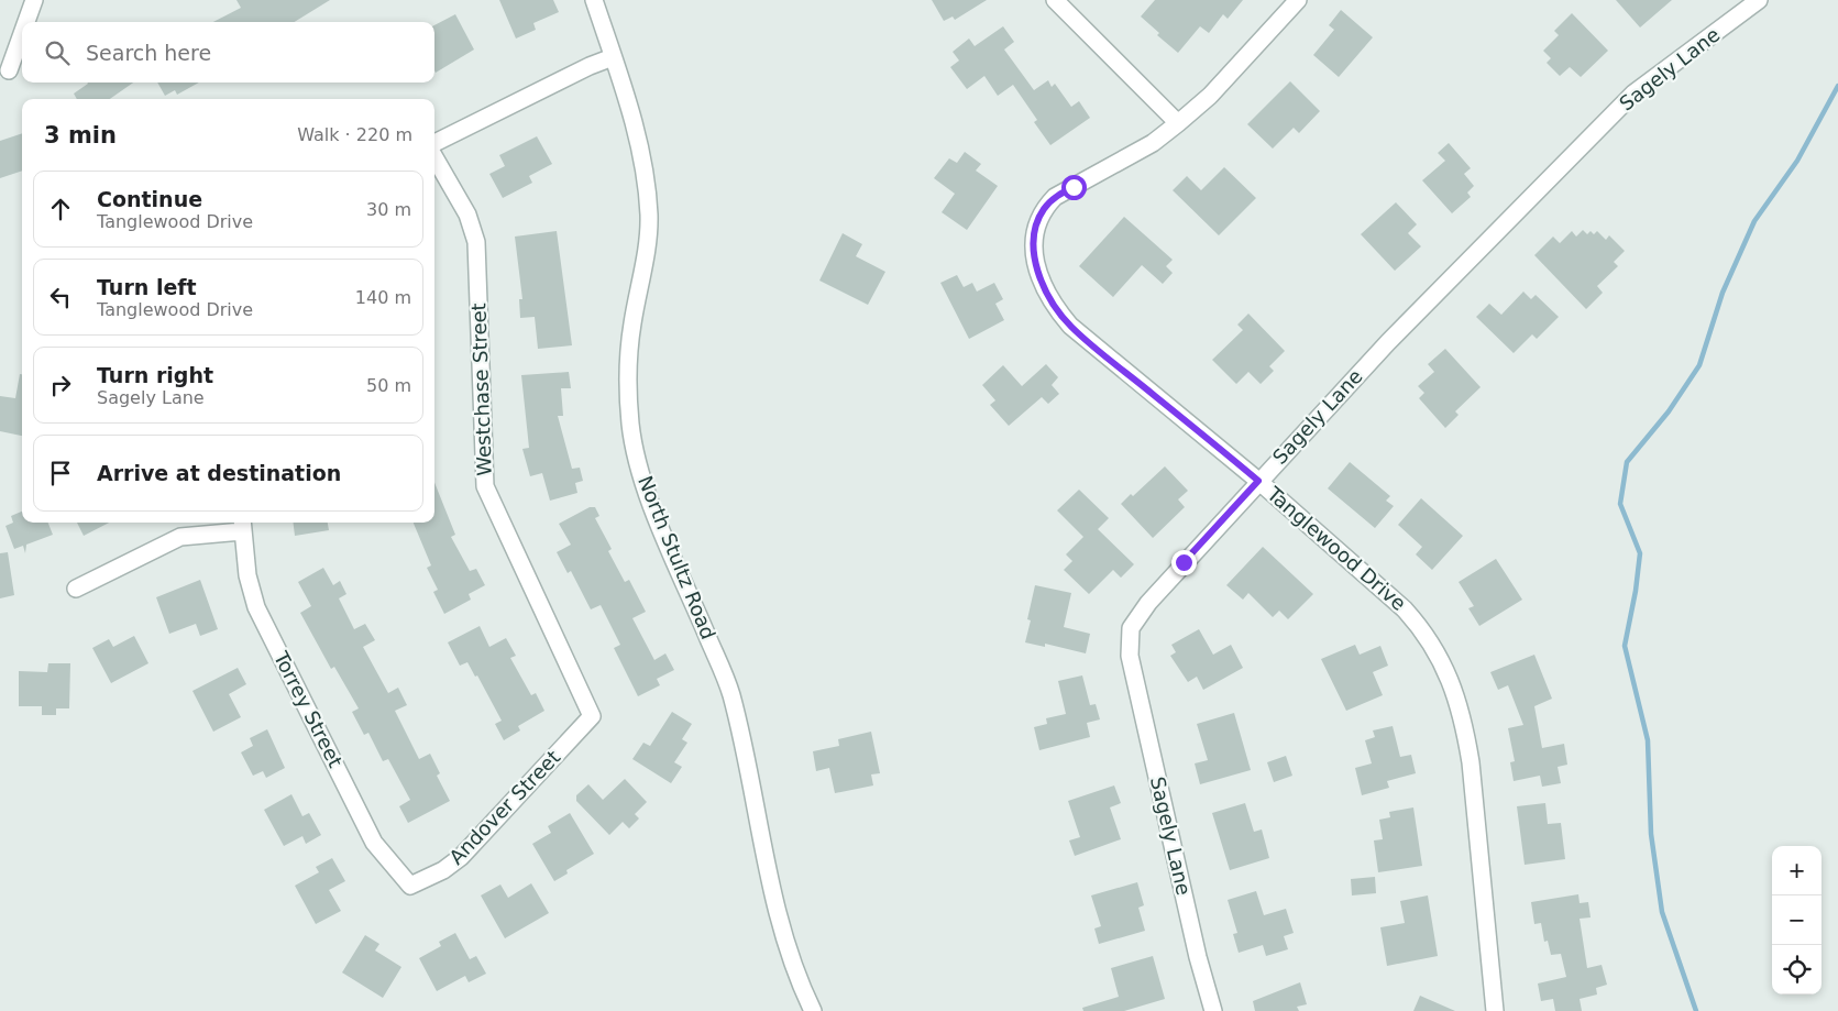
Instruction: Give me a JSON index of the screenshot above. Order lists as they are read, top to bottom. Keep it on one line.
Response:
{"streets":{"street":["Sagely Lane","Westchase Street","Tanglewood Drive","North Stultz Road","Torrey Street","Andover Street"]},"crossings":[["Sagely Lane","Tanglewood Drive"],["Westchase Street","Andover Street"],["Torrey Street","Andover Street"]],"page":{"search":"Search here","heading":["3 min","Walk · 220 m"],"list":[["Continue","Tanglewood Drive","30 m"],["Turn left","Tanglewood Drive","140 m"],["Turn right","Sagely Lane","50 m"],"Arrive at destination"],"map_buttons":["+","−"]}}
